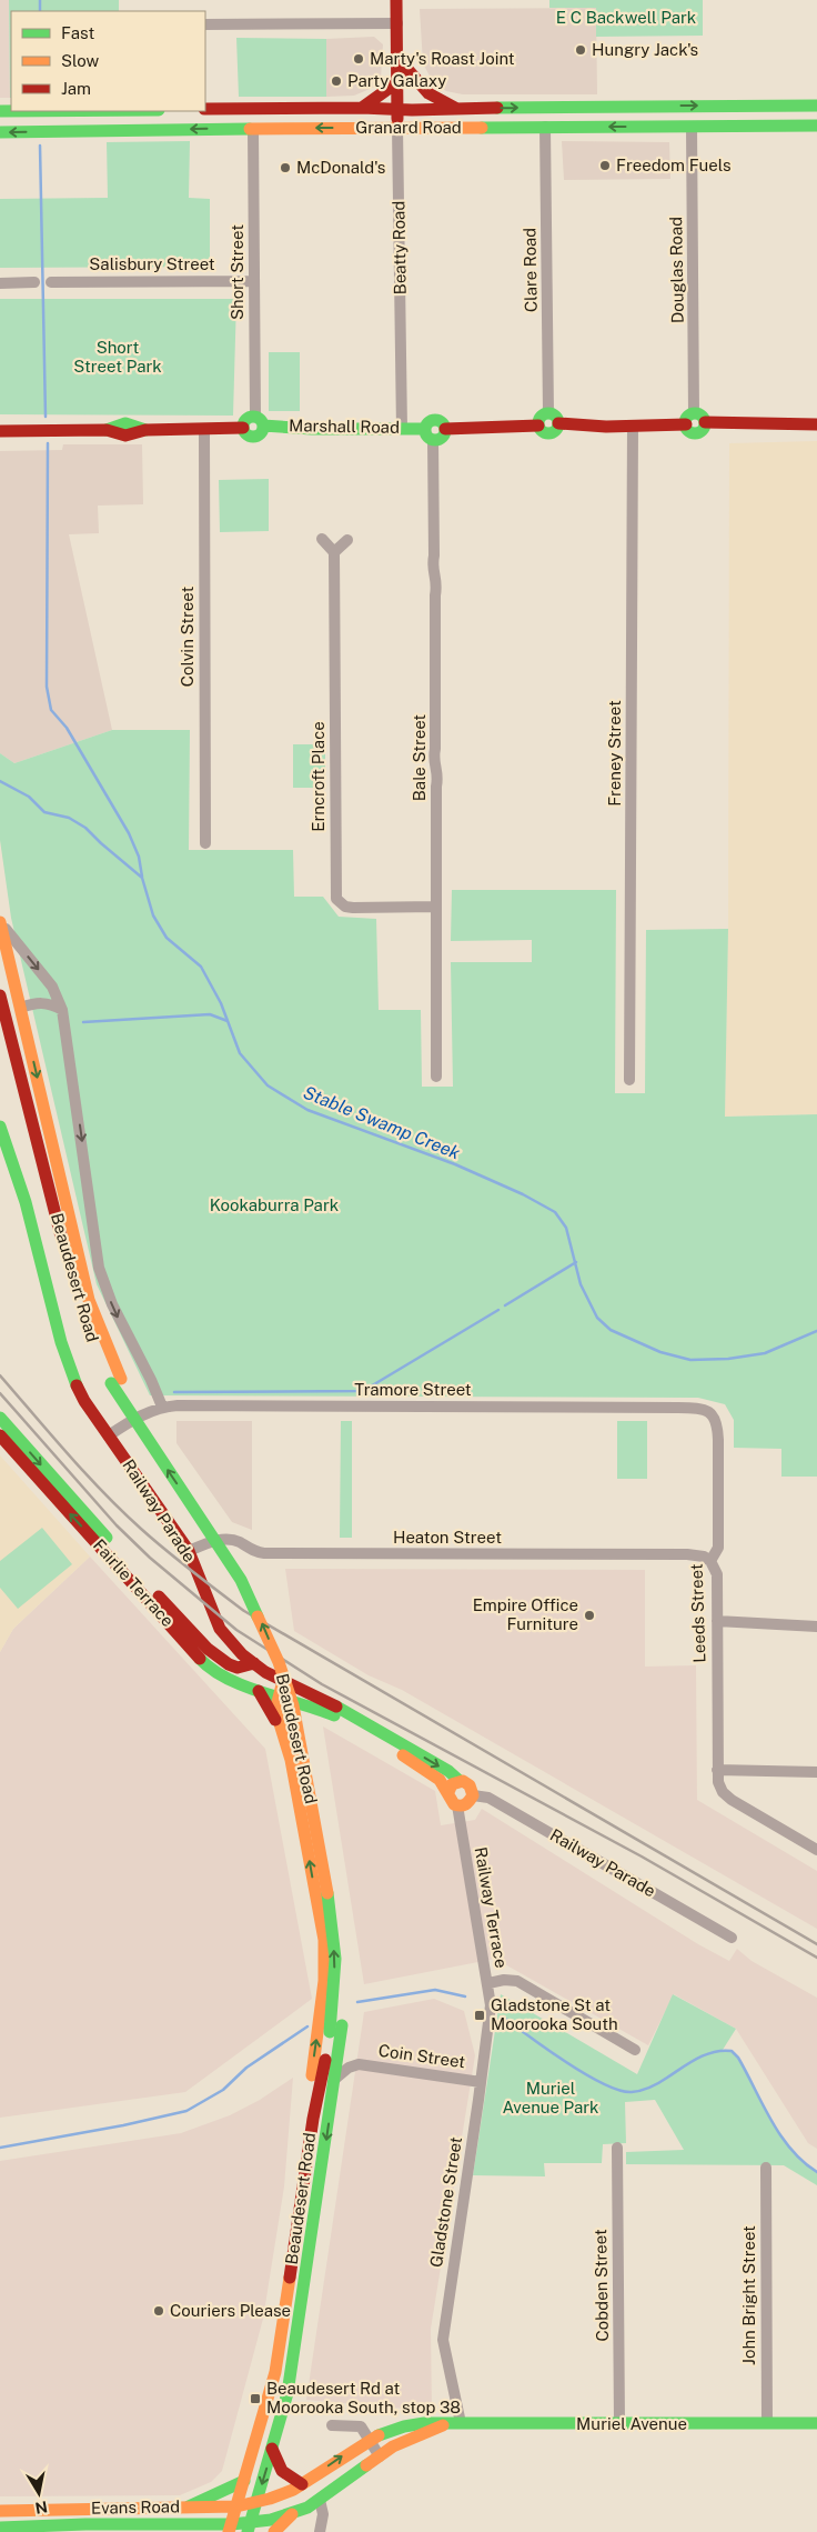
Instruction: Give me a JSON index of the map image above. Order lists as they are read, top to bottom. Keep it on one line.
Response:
{"streets":{"main road":["Granard Road","Beatty Road","Marshall Road","Beaudesert Road","Railway Parade","Fairlie Terrace","Muriel Avenue","Evans Road"],"street":["Salisbury Street","Clare Road","Douglas Road","Short Street","Colvin Street","Freney Street","Bale Street","Erncroft Place","Tramore Street","Heaton Street","Leeds Street","Railway Terrace","Coin Street","Gladstone Street","Cobden Street","John Bright Street"]},"crossings":[["Granard Road","Beatty Road"],["Granard Road","Clare Road"],["Granard Road","Douglas Road"],["Granard Road","Short Street"],["Beatty Road","Marshall Road"],["Salisbury Street","Short Street"],["Short Street","Marshall Road"],["Marshall Road","Colvin Street"],["Marshall Road","Bale Street"],["Bale Street","Erncroft Place"],["Beaudesert Road","Tramore Street"],["Beaudesert Road","Coin Street"],["Beaudesert Road","Muriel Avenue"],["Beaudesert Road","Evans Road"],["Tramore Street","Railway Parade"],["Tramore Street","Leeds Street"],["Railway Parade","Heaton Street"],["Railway Parade","Fairlie Terrace"],["Railway Parade","Railway Terrace"],["Heaton Street","Leeds Street"],["Railway Terrace","Gladstone Street"],["Coin Street","Gladstone Street"],["Gladstone Street","Muriel Avenue"],["Cobden Street","Muriel Avenue"],["John Bright Street","Muriel Avenue"],["Muriel Avenue","Evans Road"]],"one_way":["Beaudesert Road"],"water":["Stable Swamp Creek"],"parks":["E C Backwell Park","Short Street Park","Kookaburra Park","Muriel Avenue Park"],"places":{"other":["Hungry Jack's","Marty's Roast Joint","Party Galaxy","Freedom Fuels","McDonald's","Empire Office Furniture","Couriers Please"],"transit":["Gladstone St at Moorooka South","Beaudesert Rd at Moorooka South, stop 38"]},"legend":["Fast","Slow","Jam"],"north":"bottom"}
